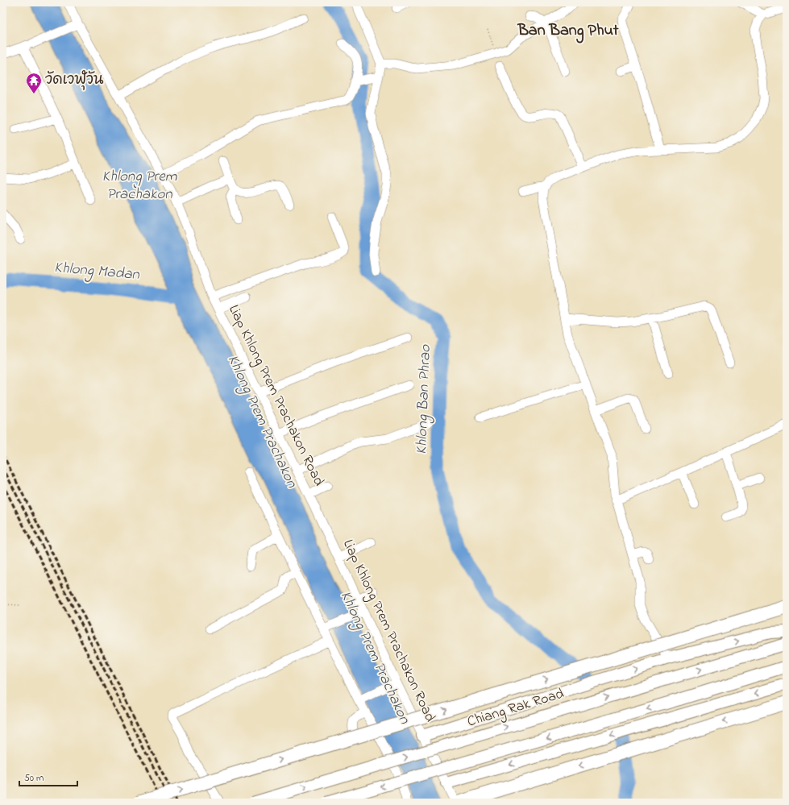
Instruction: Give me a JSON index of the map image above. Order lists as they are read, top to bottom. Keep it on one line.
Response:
{"streets":{"main road":["Chiang Rak Road"],"street":["Liap Khlong Prem Prachakon Road"]},"districts":["Ban Bang Phut"],"water":["Khlong Prem Prachakon","Khlong Madan","Khlong Ban Phrao"],"places":{"temple":["วัดเวฬุวัน"]},"scale_bar":"50 m"}
